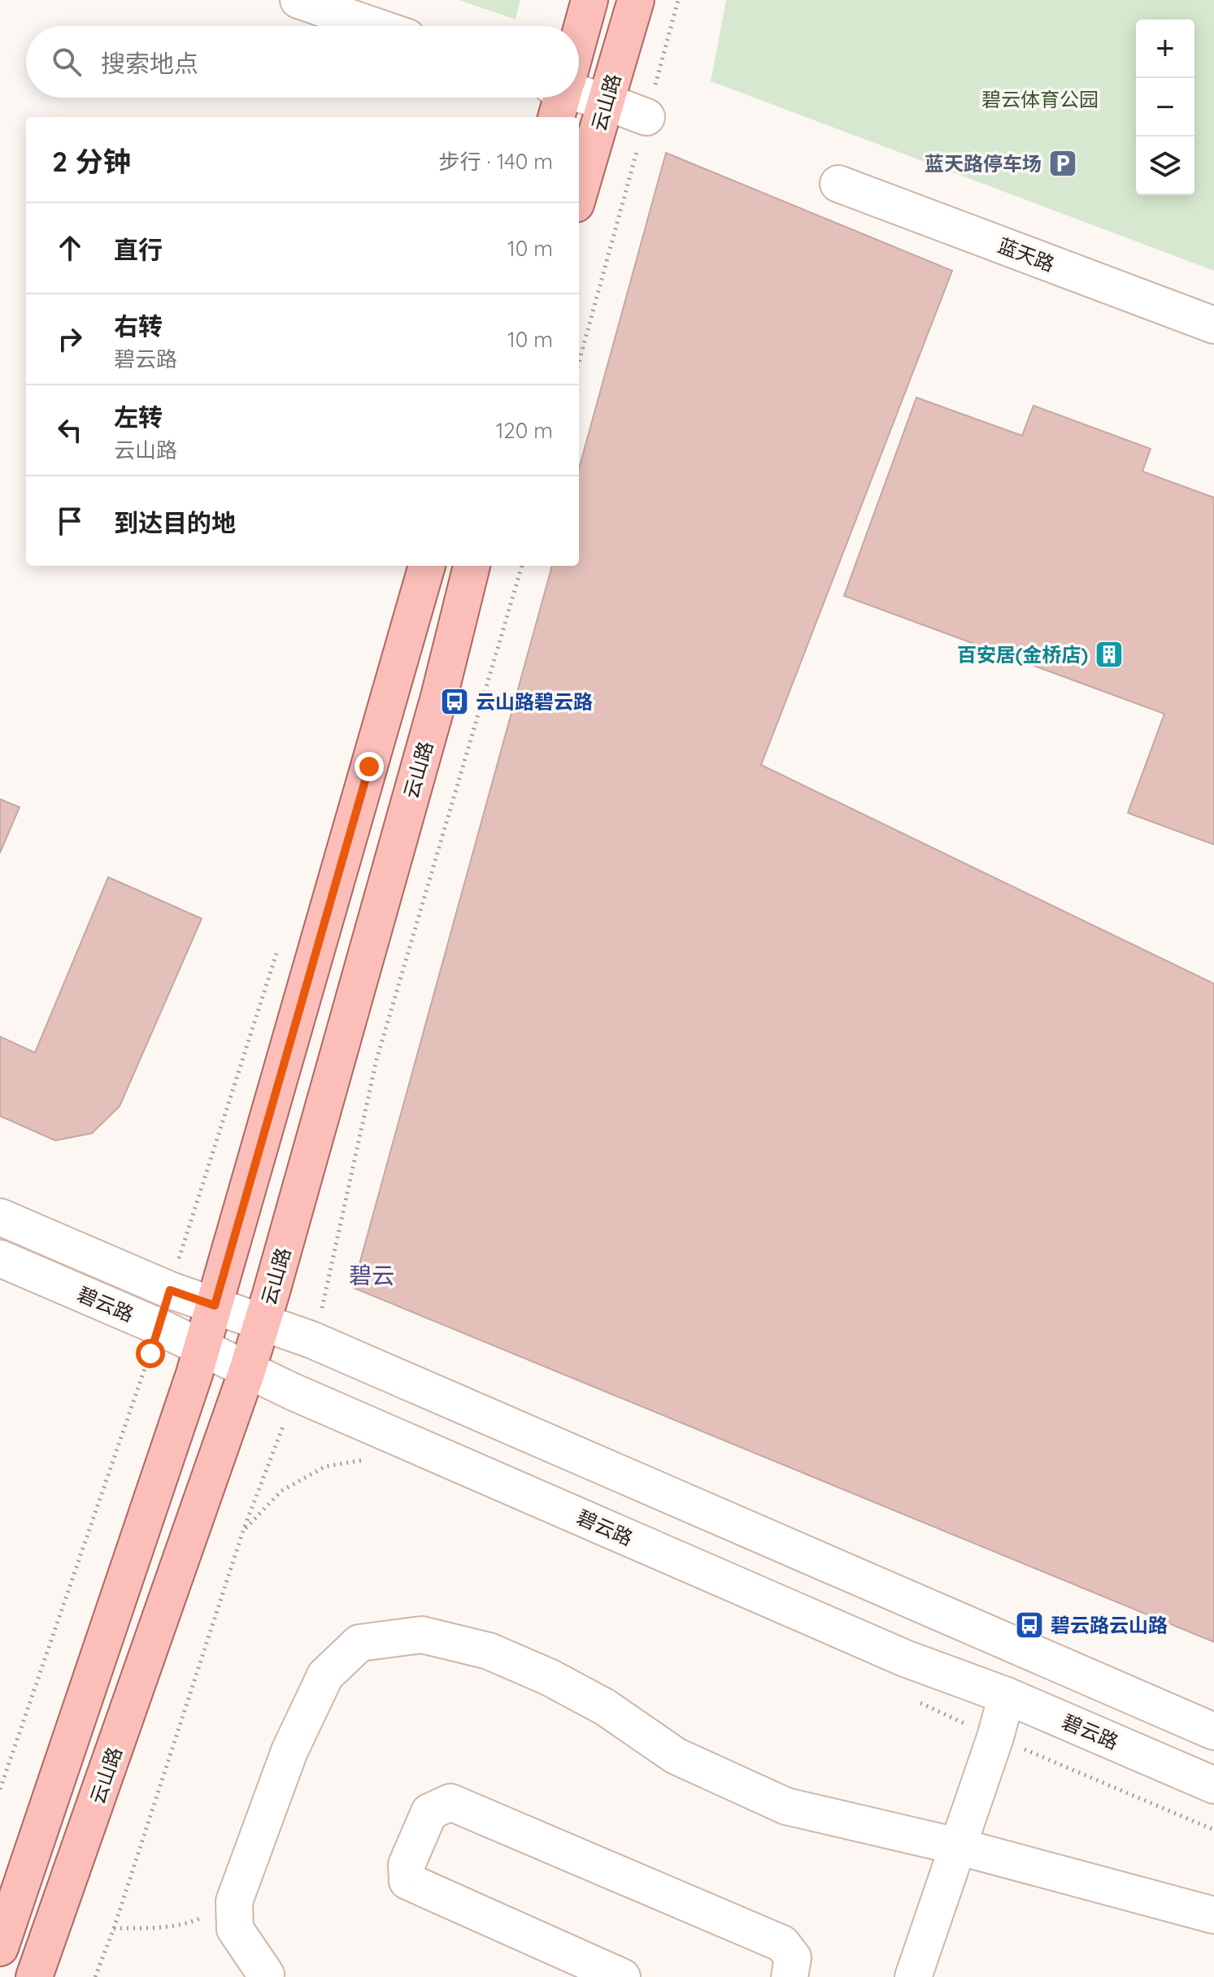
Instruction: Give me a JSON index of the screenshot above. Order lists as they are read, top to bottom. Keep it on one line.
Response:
{"streets":{"main road":["云山路"],"street":["蓝天路","碧云路"]},"crossings":[["云山路","碧云路"]],"districts":["碧云"],"parks":["碧云体育公园"],"places":{"parking":["蓝天路停车场"],"building":["百安居(金桥店)"],"bus stop":["云山路碧云路","碧云路云山路"]},"page":{"map_buttons":["+","−"],"search":"搜索地点","heading":["2 分钟","步行 · 140 m"],"list":[["直行","10 m"],["右转","碧云路","10 m"],["左转","云山路","120 m"],"到达目的地"]}}
